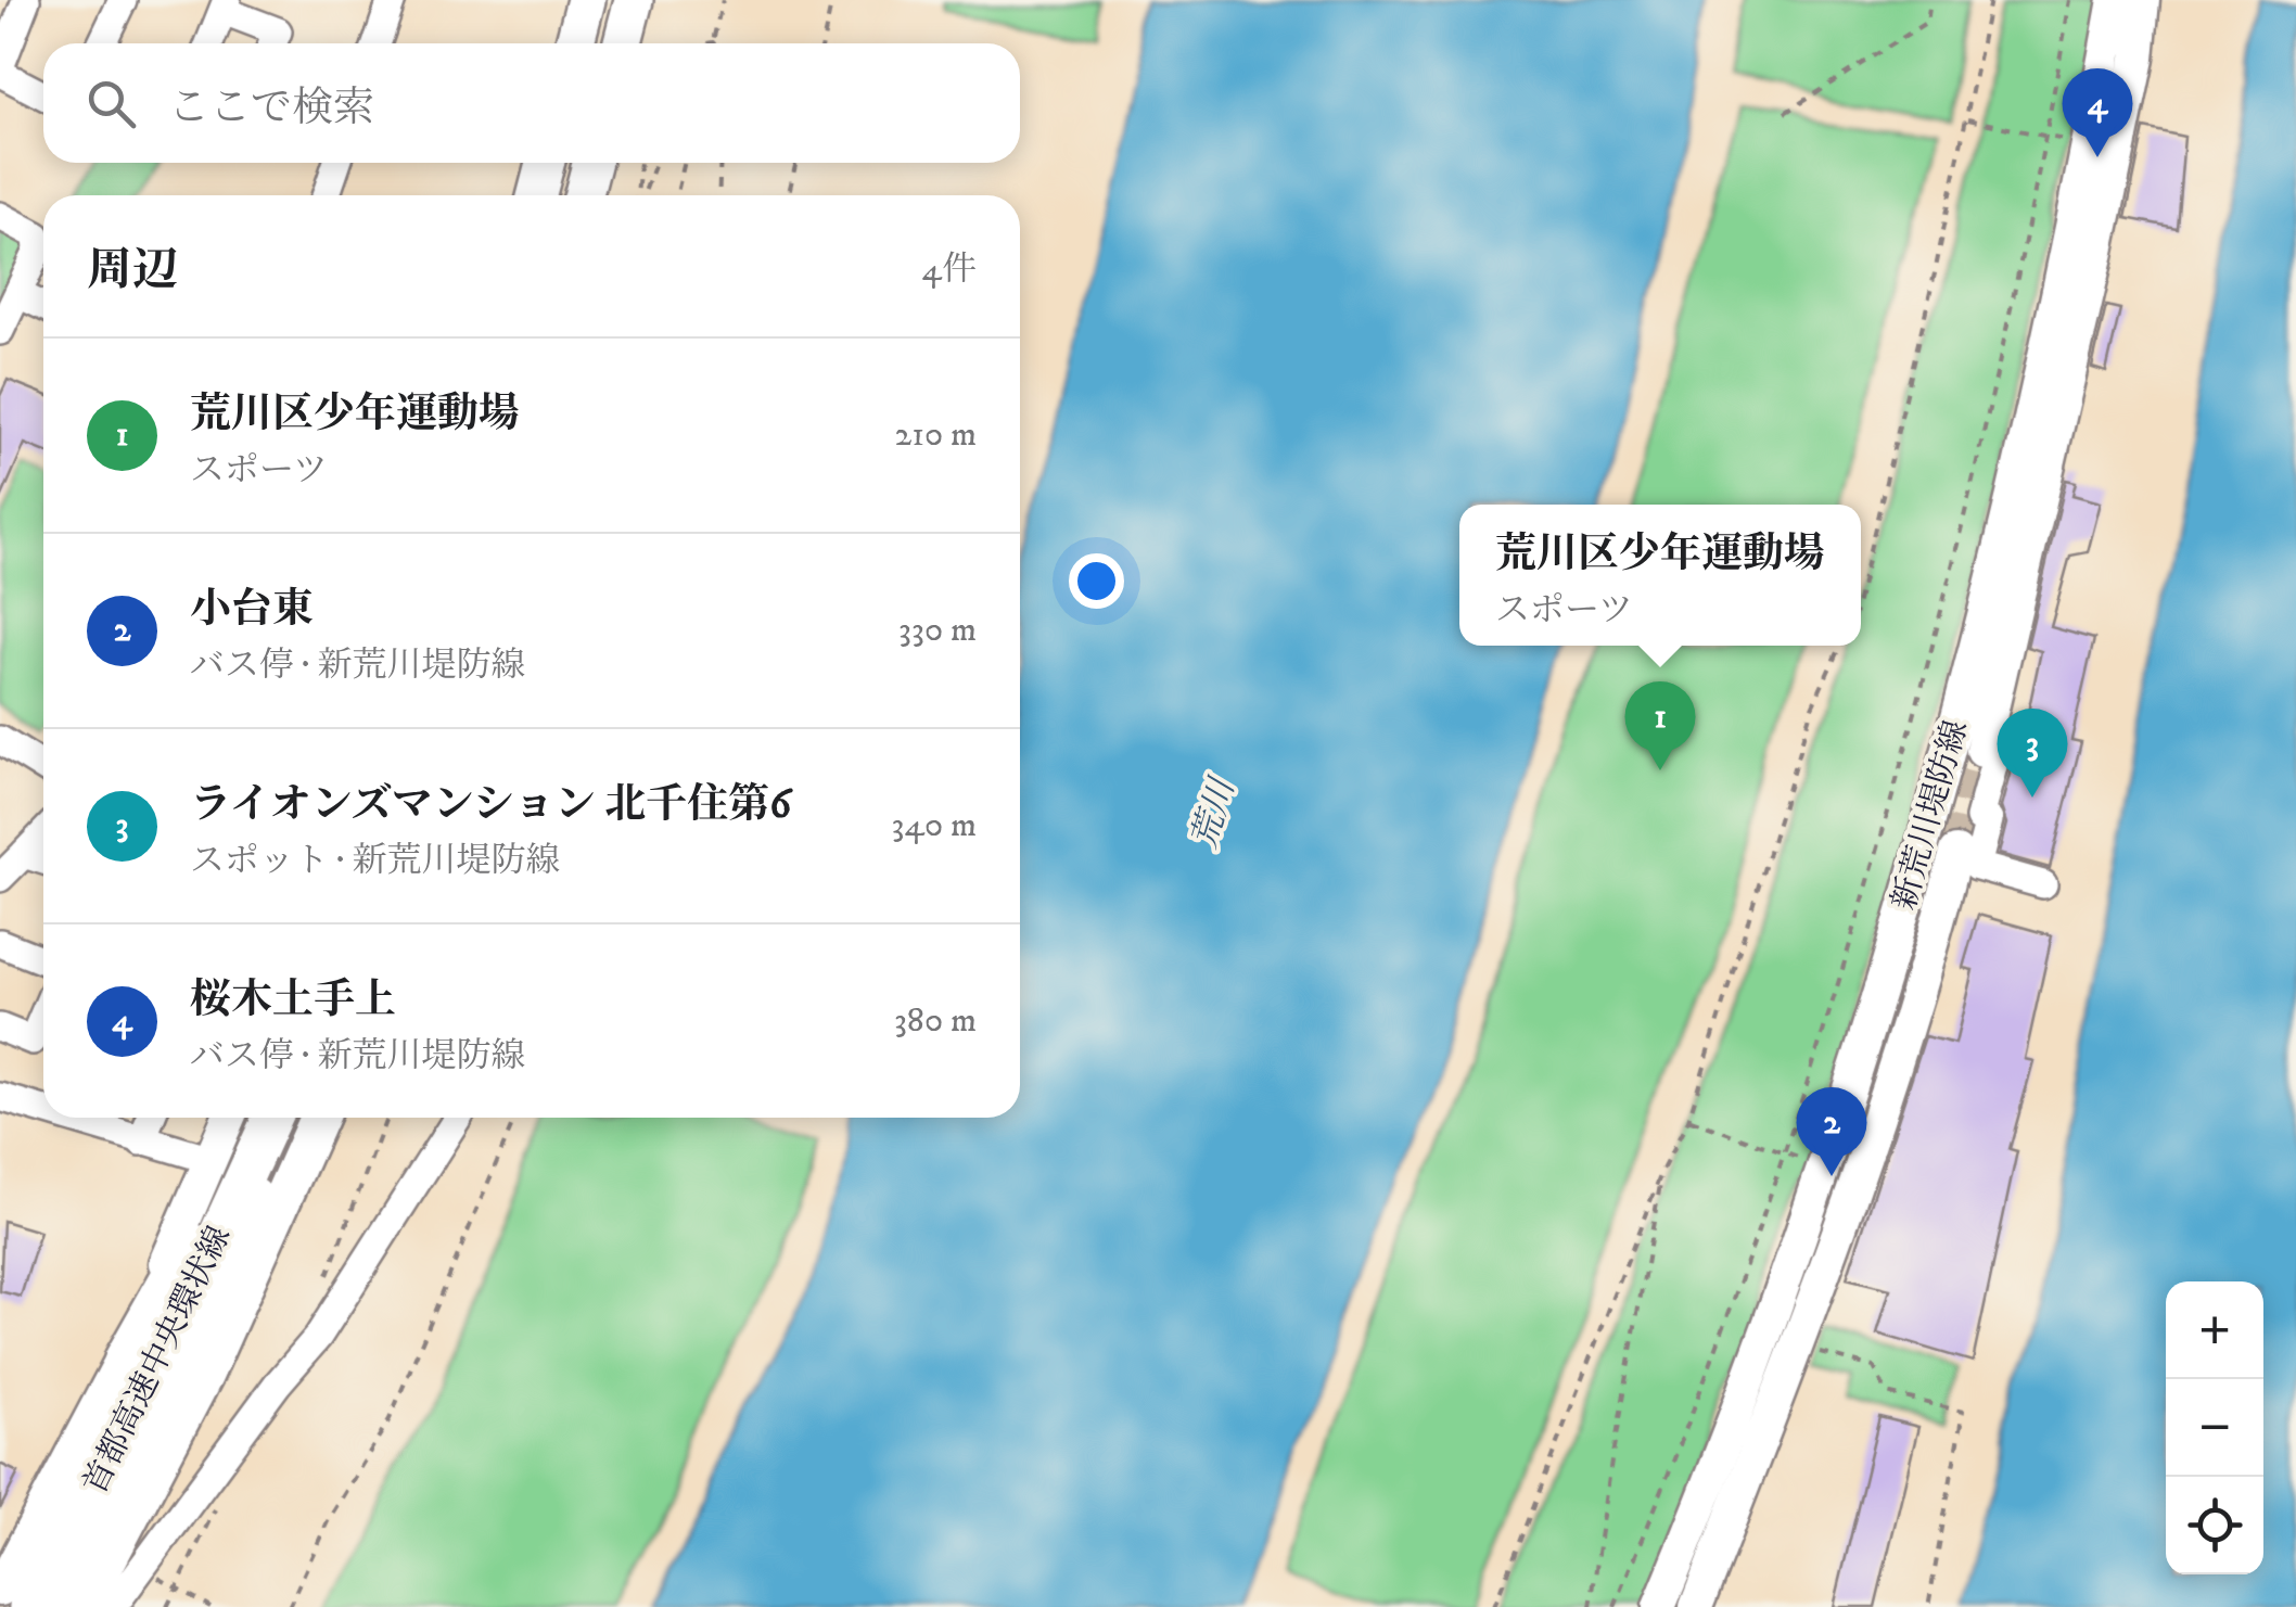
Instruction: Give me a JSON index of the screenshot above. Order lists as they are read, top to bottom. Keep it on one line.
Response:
{"streets":{"highway":["首都高速中央環状線"],"main road":["新荒川堤防線"]},"water":["荒川"],"page":{"search":"ここで検索","pins":["4","1","3","2"],"heading":["周辺","4件"],"list":[{"mark":"1","name":"荒川区少年運動場","note":"スポーツ","value":"210 m"},{"mark":"2","name":"小台東","note":"バス停 · 新荒川堤防線","value":"330 m"},{"mark":"3","name":"ライオンズマンション 北千住第6","note":"スポット · 新荒川堤防線","value":"340 m"},{"mark":"4","name":"桜木土手上","note":"バス停 · 新荒川堤防線","value":"380 m"}],"popup":["荒川区少年運動場","スポーツ"],"map_buttons":["+","−"]}}
